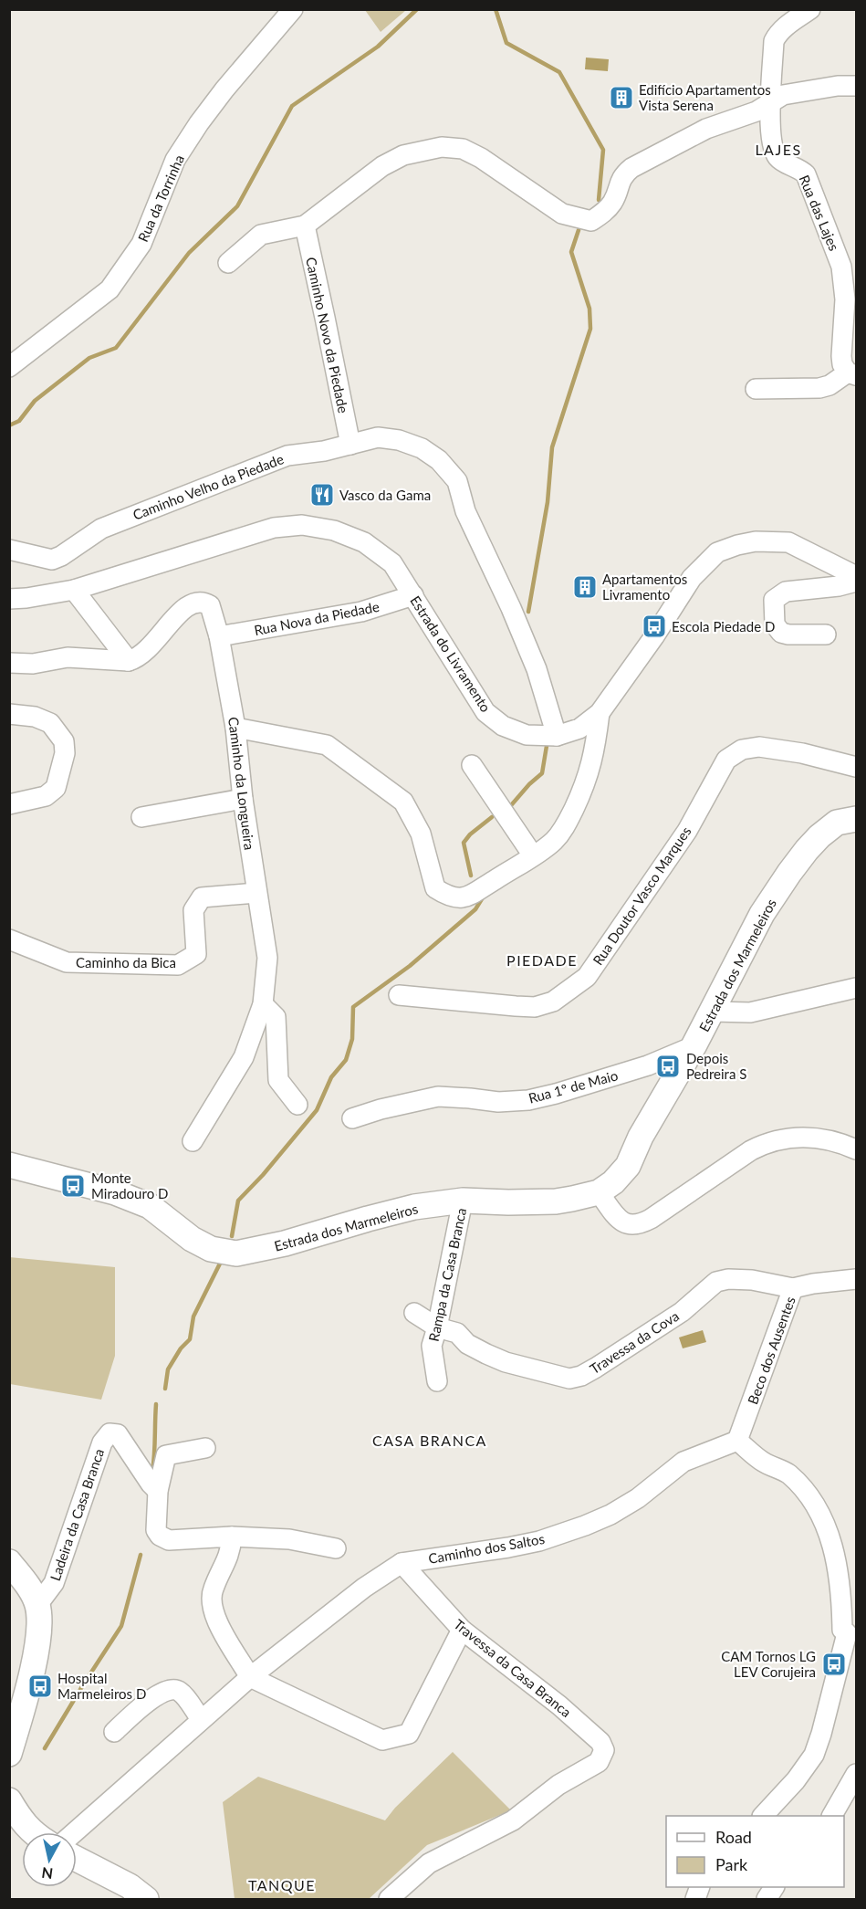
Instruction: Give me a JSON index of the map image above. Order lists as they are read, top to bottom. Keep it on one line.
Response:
{"streets":{"main road":["Estrada dos Marmeleiros"],"street":["Rua da Torrinha","Rua das Lajes","Caminho Novo da Piedade","Caminho Velho da Piedade","Rua Nova da Piedade","Estrada do Livramento","Caminho da Longueira","Rua Doutor Vasco Marques","Caminho da Bica","Rua 1º de Maio","Rampa da Casa Branca","Travessa da Cova","Beco dos Ausentes","Ladeira da Casa Branca","Caminho dos Saltos","Travessa da Casa Branca"]},"crossings":[["Caminho Novo da Piedade","Caminho Velho da Piedade"],["Caminho Velho da Piedade","Estrada do Livramento"],["Rua Nova da Piedade","Estrada do Livramento"],["Rua Nova da Piedade","Caminho da Longueira"],["Caminho da Longueira","Caminho da Bica"],["Estrada dos Marmeleiros","Rua 1º de Maio"],["Estrada dos Marmeleiros","Rampa da Casa Branca"],["Rampa da Casa Branca","Travessa da Cova"],["Travessa da Cova","Beco dos Ausentes"],["Beco dos Ausentes","Caminho dos Saltos"],["Caminho dos Saltos","Travessa da Casa Branca"]],"districts":["LAJES","PIEDADE","CASA BRANCA","TANQUE"],"places":{"building":["Edifício Apartamentos Vista Serena","Apartamentos Livramento"],"restaurant":["Vasco da Gama"],"bus stop":["Escola Piedade D","Depois Pedreira S","Monte Miradouro D","CAM Tornos LG LEV Corujeira","Hospital Marmeleiros D"]},"legend":["Road","Park"],"north":"bottom"}
